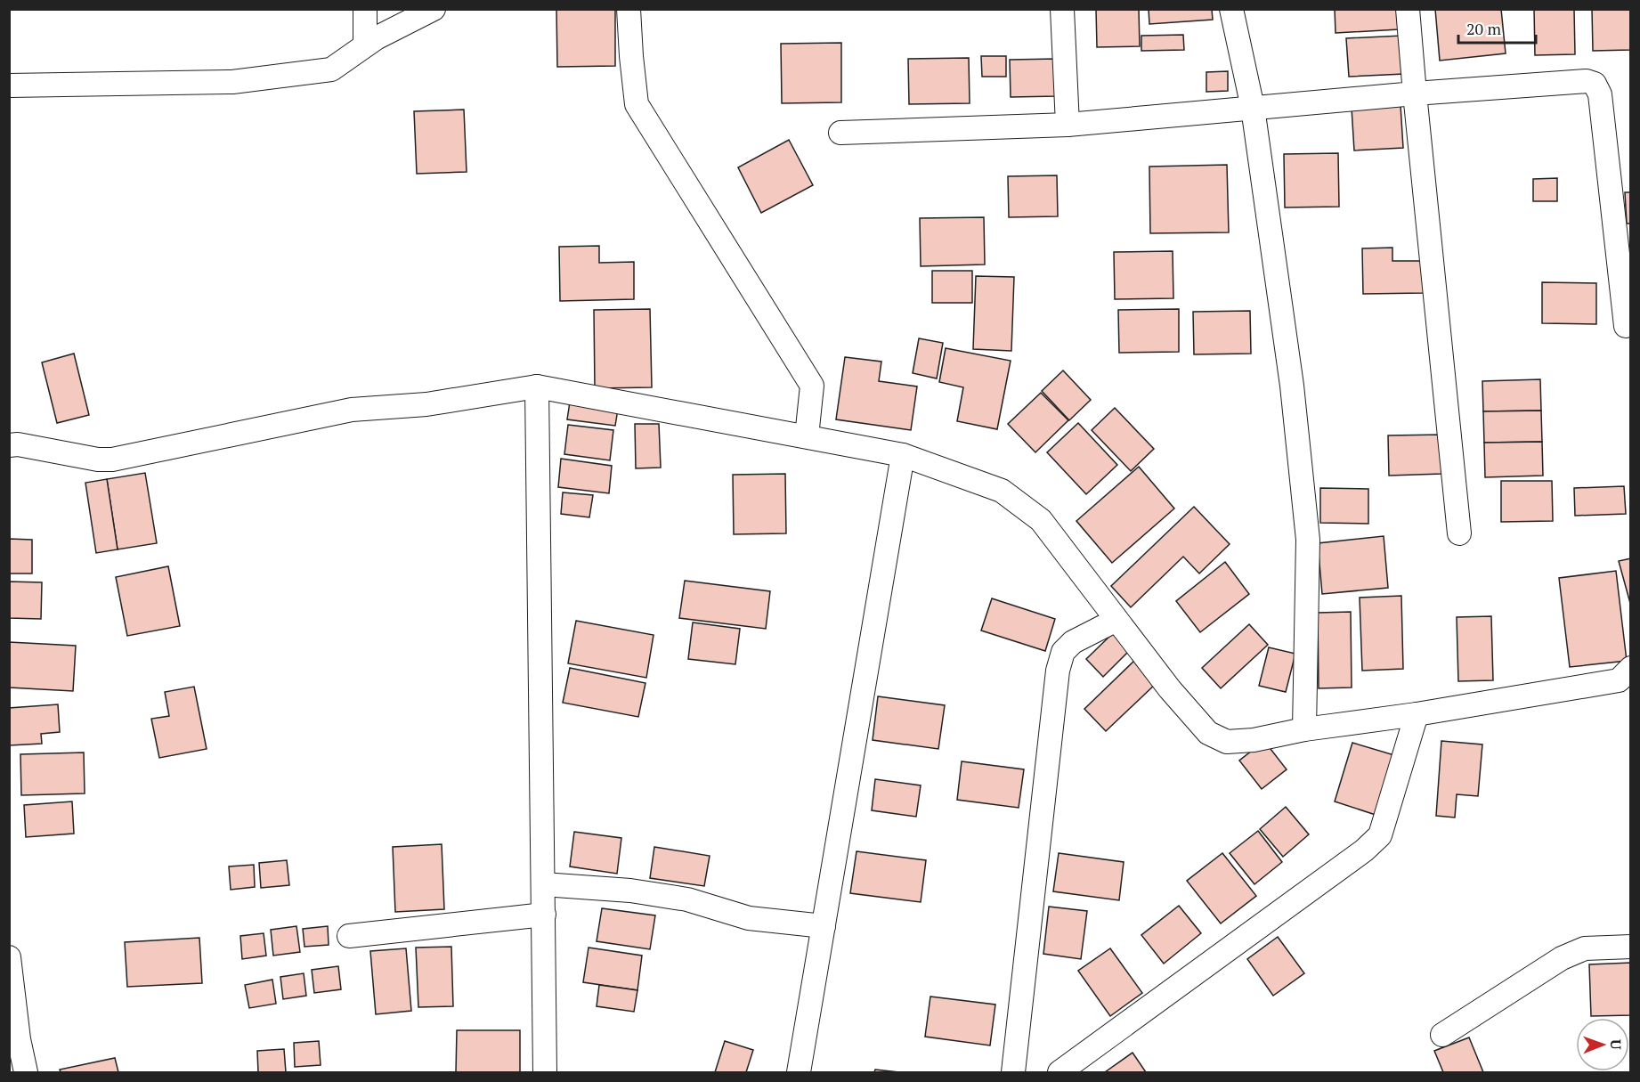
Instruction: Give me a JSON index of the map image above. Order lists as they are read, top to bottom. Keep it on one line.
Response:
{"scale_bar":"20 m","north":"right"}
